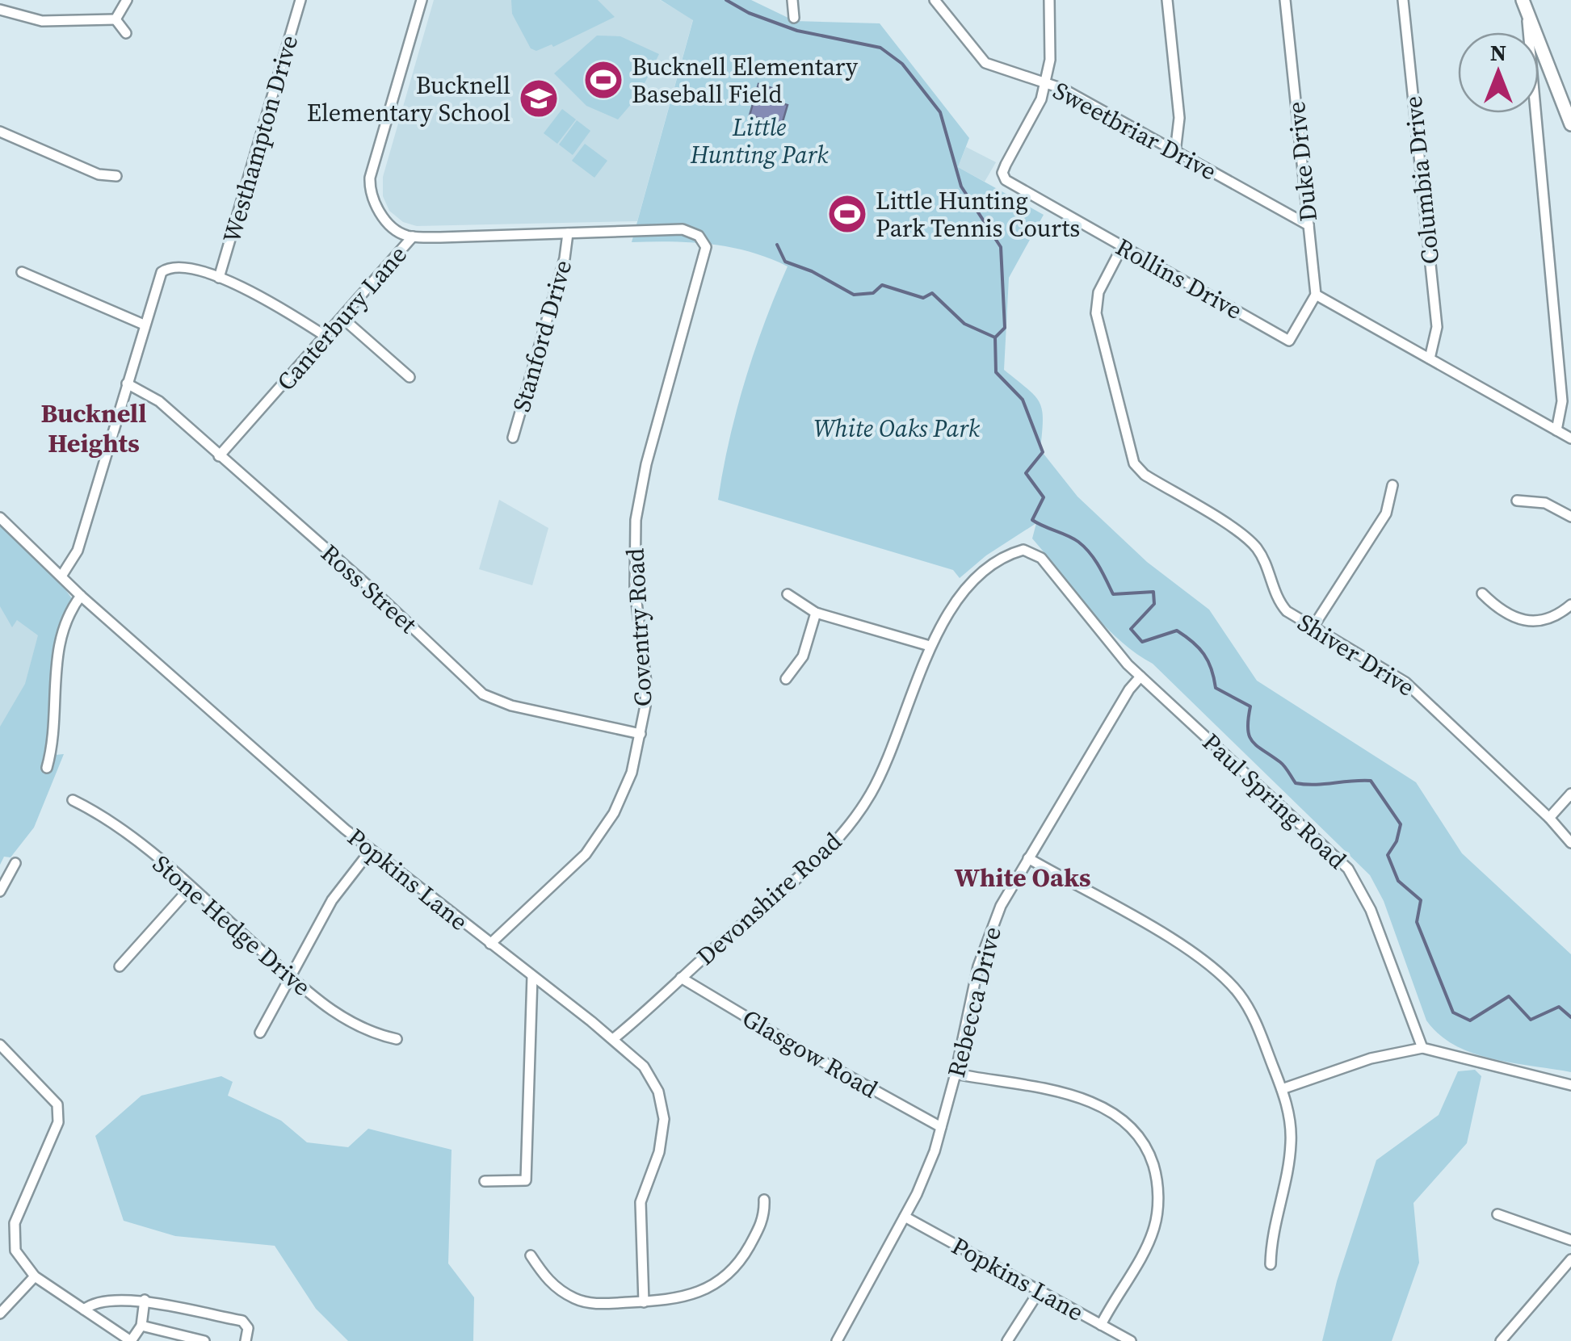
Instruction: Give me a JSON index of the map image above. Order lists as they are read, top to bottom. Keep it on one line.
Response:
{"streets":{"street":["Sweetbriar Drive","Westhampton Drive","Duke Drive","Columbia Drive","Rollins Drive","Canterbury Lane","Stanford Drive","Ross Street","Coventry Road","Shiver Drive","Paul Spring Road","Popkins Lane","Devonshire Road","Stone Hedge Drive","Rebecca Drive","Glasgow Road"]},"crossings":[["Sweetbriar Drive","Duke Drive"],["Sweetbriar Drive","Rollins Drive"],["Duke Drive","Rollins Drive"],["Rollins Drive","Shiver Drive"],["Canterbury Lane","Stanford Drive"],["Canterbury Lane","Ross Street"],["Canterbury Lane","Coventry Road"],["Ross Street","Coventry Road"],["Coventry Road","Popkins Lane"],["Paul Spring Road","Devonshire Road"],["Paul Spring Road","Rebecca Drive"],["Popkins Lane","Devonshire Road"],["Popkins Lane","Rebecca Drive"],["Devonshire Road","Glasgow Road"],["Rebecca Drive","Glasgow Road"]],"districts":["Bucknell Heights","White Oaks"],"parks":["Little Hunting Park","White Oaks Park"],"places":{"sports":["Bucknell Elementary Baseball Field","Little Hunting Park Tennis Courts"],"school or university":["Bucknell Elementary School"]},"north":"top"}
